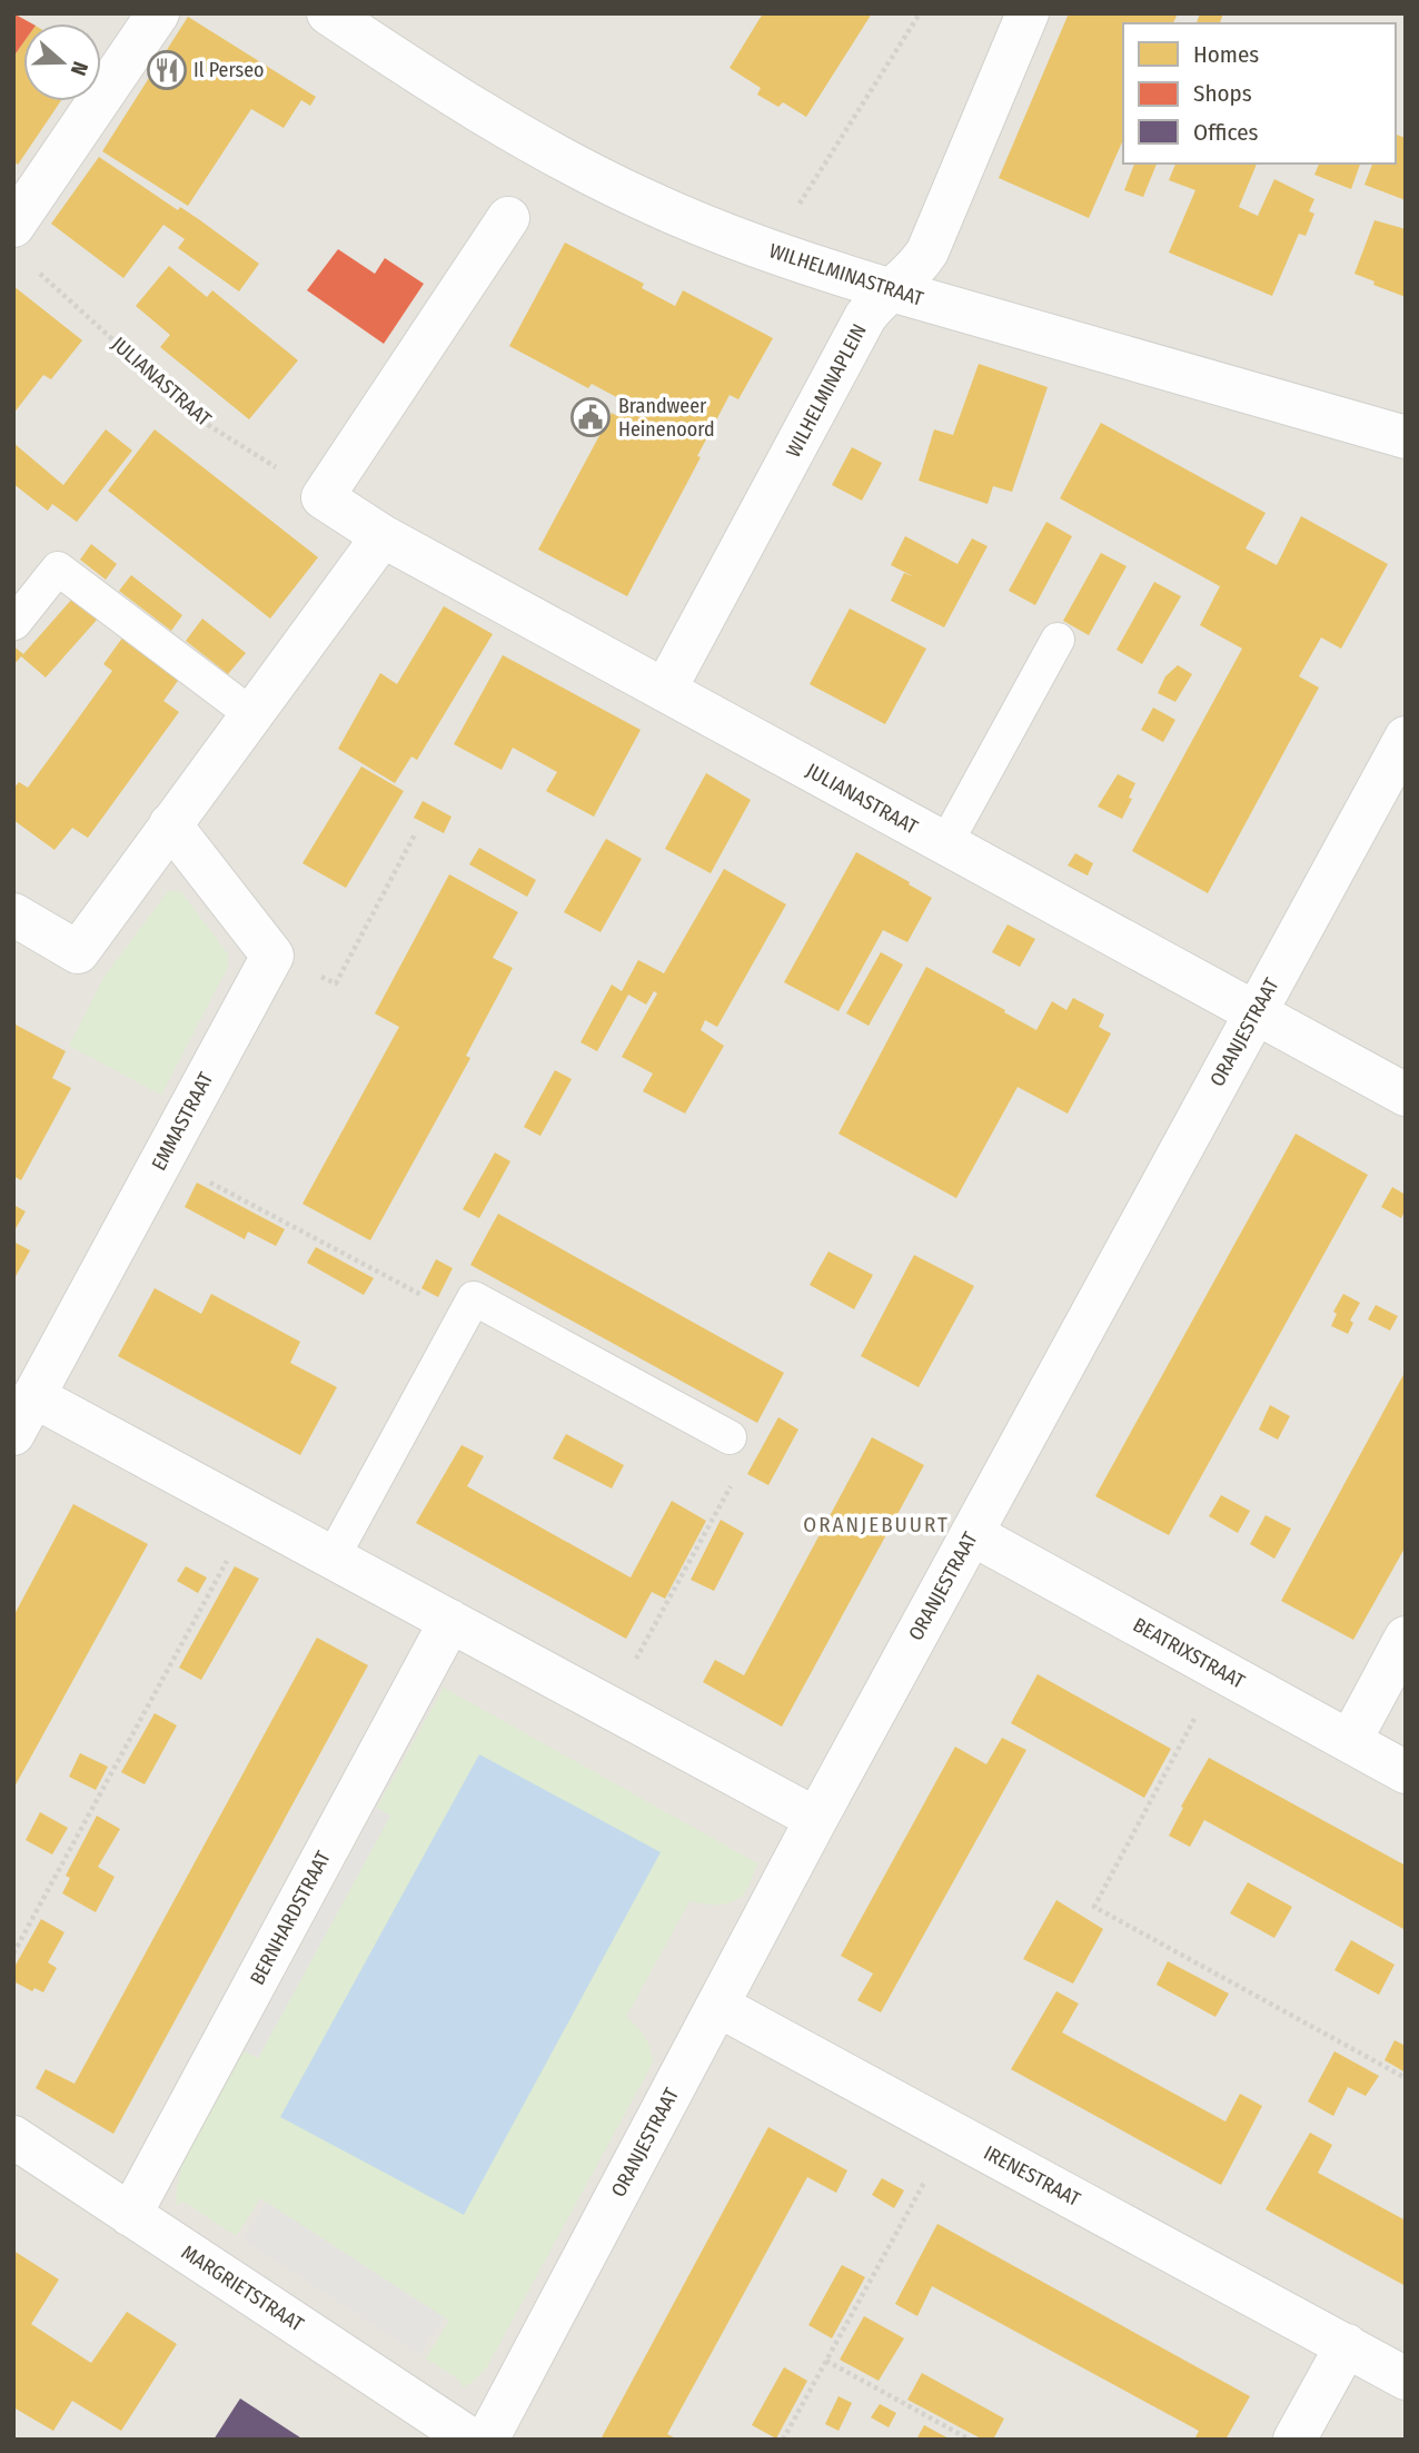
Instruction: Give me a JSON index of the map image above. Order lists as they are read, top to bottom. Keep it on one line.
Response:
{"streets":{"street":["WILHELMINASTRAAT","JULIANASTRAAT","WILHELMINAPLEIN","ORANJESTRAAT","EMMASTRAAT","BEATRIXSTRAAT","BERNHARDSTRAAT","IRENESTRAAT","MARGRIETSTRAAT"]},"crossings":[["WILHELMINASTRAAT","WILHELMINAPLEIN"],["JULIANASTRAAT","WILHELMINAPLEIN"],["JULIANASTRAAT","ORANJESTRAAT"],["ORANJESTRAAT","BEATRIXSTRAAT"],["ORANJESTRAAT","IRENESTRAAT"],["BERNHARDSTRAAT","MARGRIETSTRAAT"]],"districts":["ORANJEBUURT"],"places":{"restaurant":["Il Perseo"],"public building":["Brandweer Heinenoord"]},"legend":["Homes","Shops","Offices"],"north":"right"}
